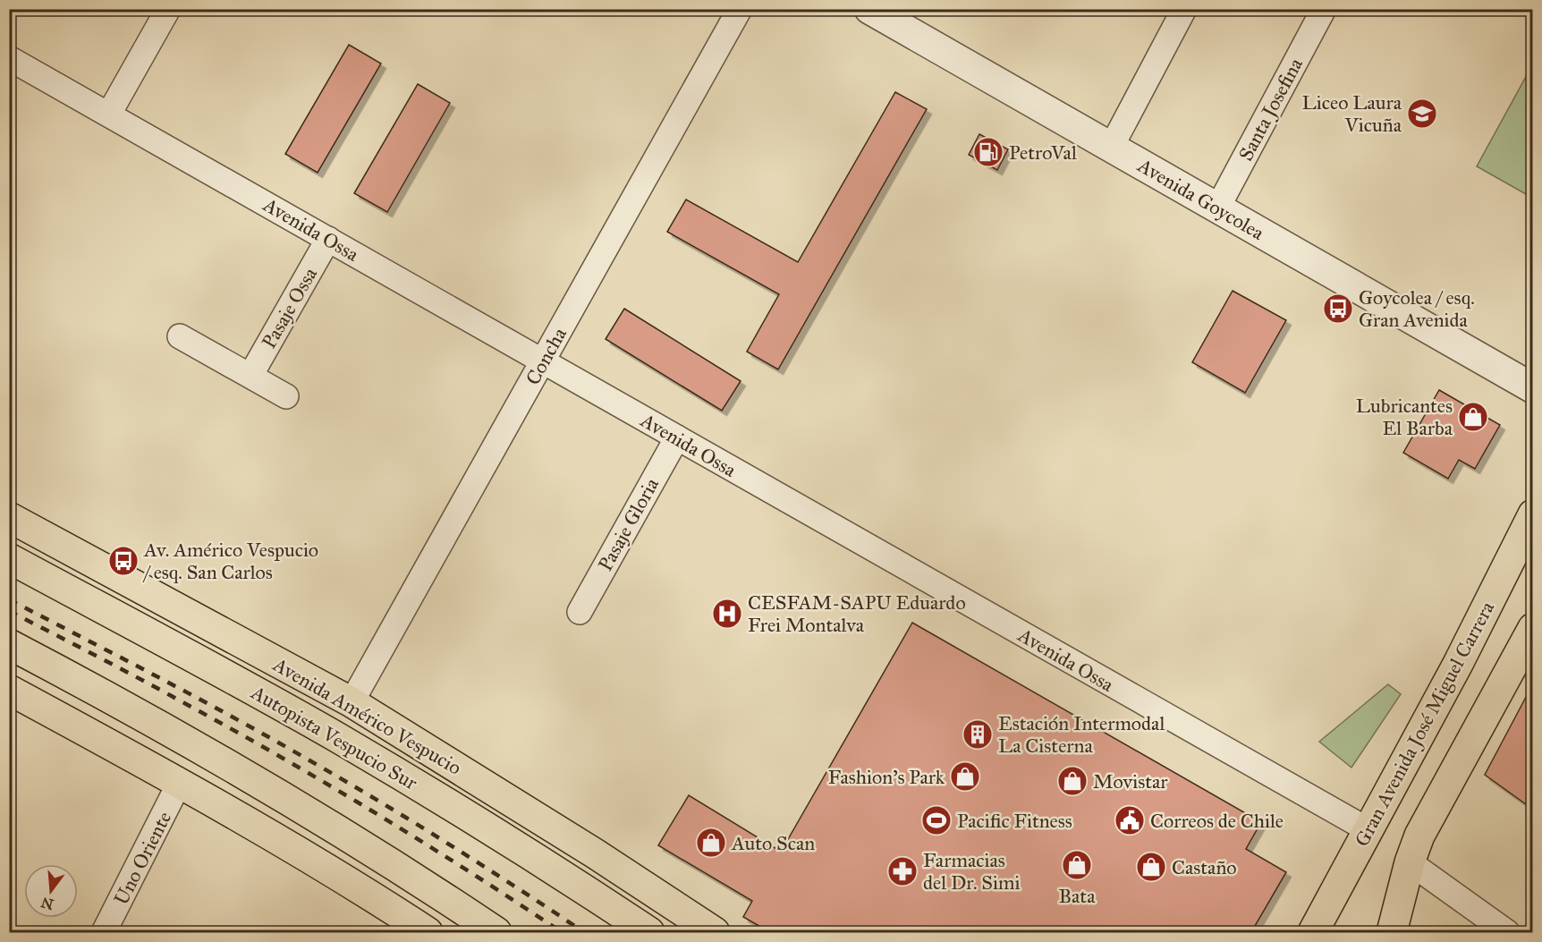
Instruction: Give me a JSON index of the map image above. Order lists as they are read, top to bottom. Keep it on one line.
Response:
{"streets":{"main road":["Avenida Américo Vespucio","Gran Avenida José Miguel Carrera","Autopista Vespucio Sur"],"street":["Santa Josefina","Avenida Goycolea","Avenida Ossa","Pasaje Ossa","Concha","Pasaje Gloria","Uno Oriente"]},"crossings":[["Santa Josefina","Avenida Goycolea"],["Avenida Ossa","Pasaje Ossa"],["Avenida Ossa","Concha"],["Avenida Ossa","Pasaje Gloria"],["Avenida Ossa","Gran Avenida José Miguel Carrera"],["Concha","Avenida Américo Vespucio"]],"places":{"school or university":["Liceo Laura Vicuña"],"fuel station":["PetroVal"],"bus stop":["Goycolea / esq. Gran Avenida","Av. Américo Vespucio / esq. San Carlos"],"shop":["Lubricantes El Barba","Fashion's Park","Movistar","Auto Scan","Bata","Castaño"],"hospital":["CESFAM-SAPU Eduardo Frei Montalva"],"building":["Estación Intermodal La Cisterna"],"sports":["Pacific Fitness"],"public building":["Correos de Chile"],"pharmacy":["Farmacias del Dr. Simi"]},"north":"bottom"}
